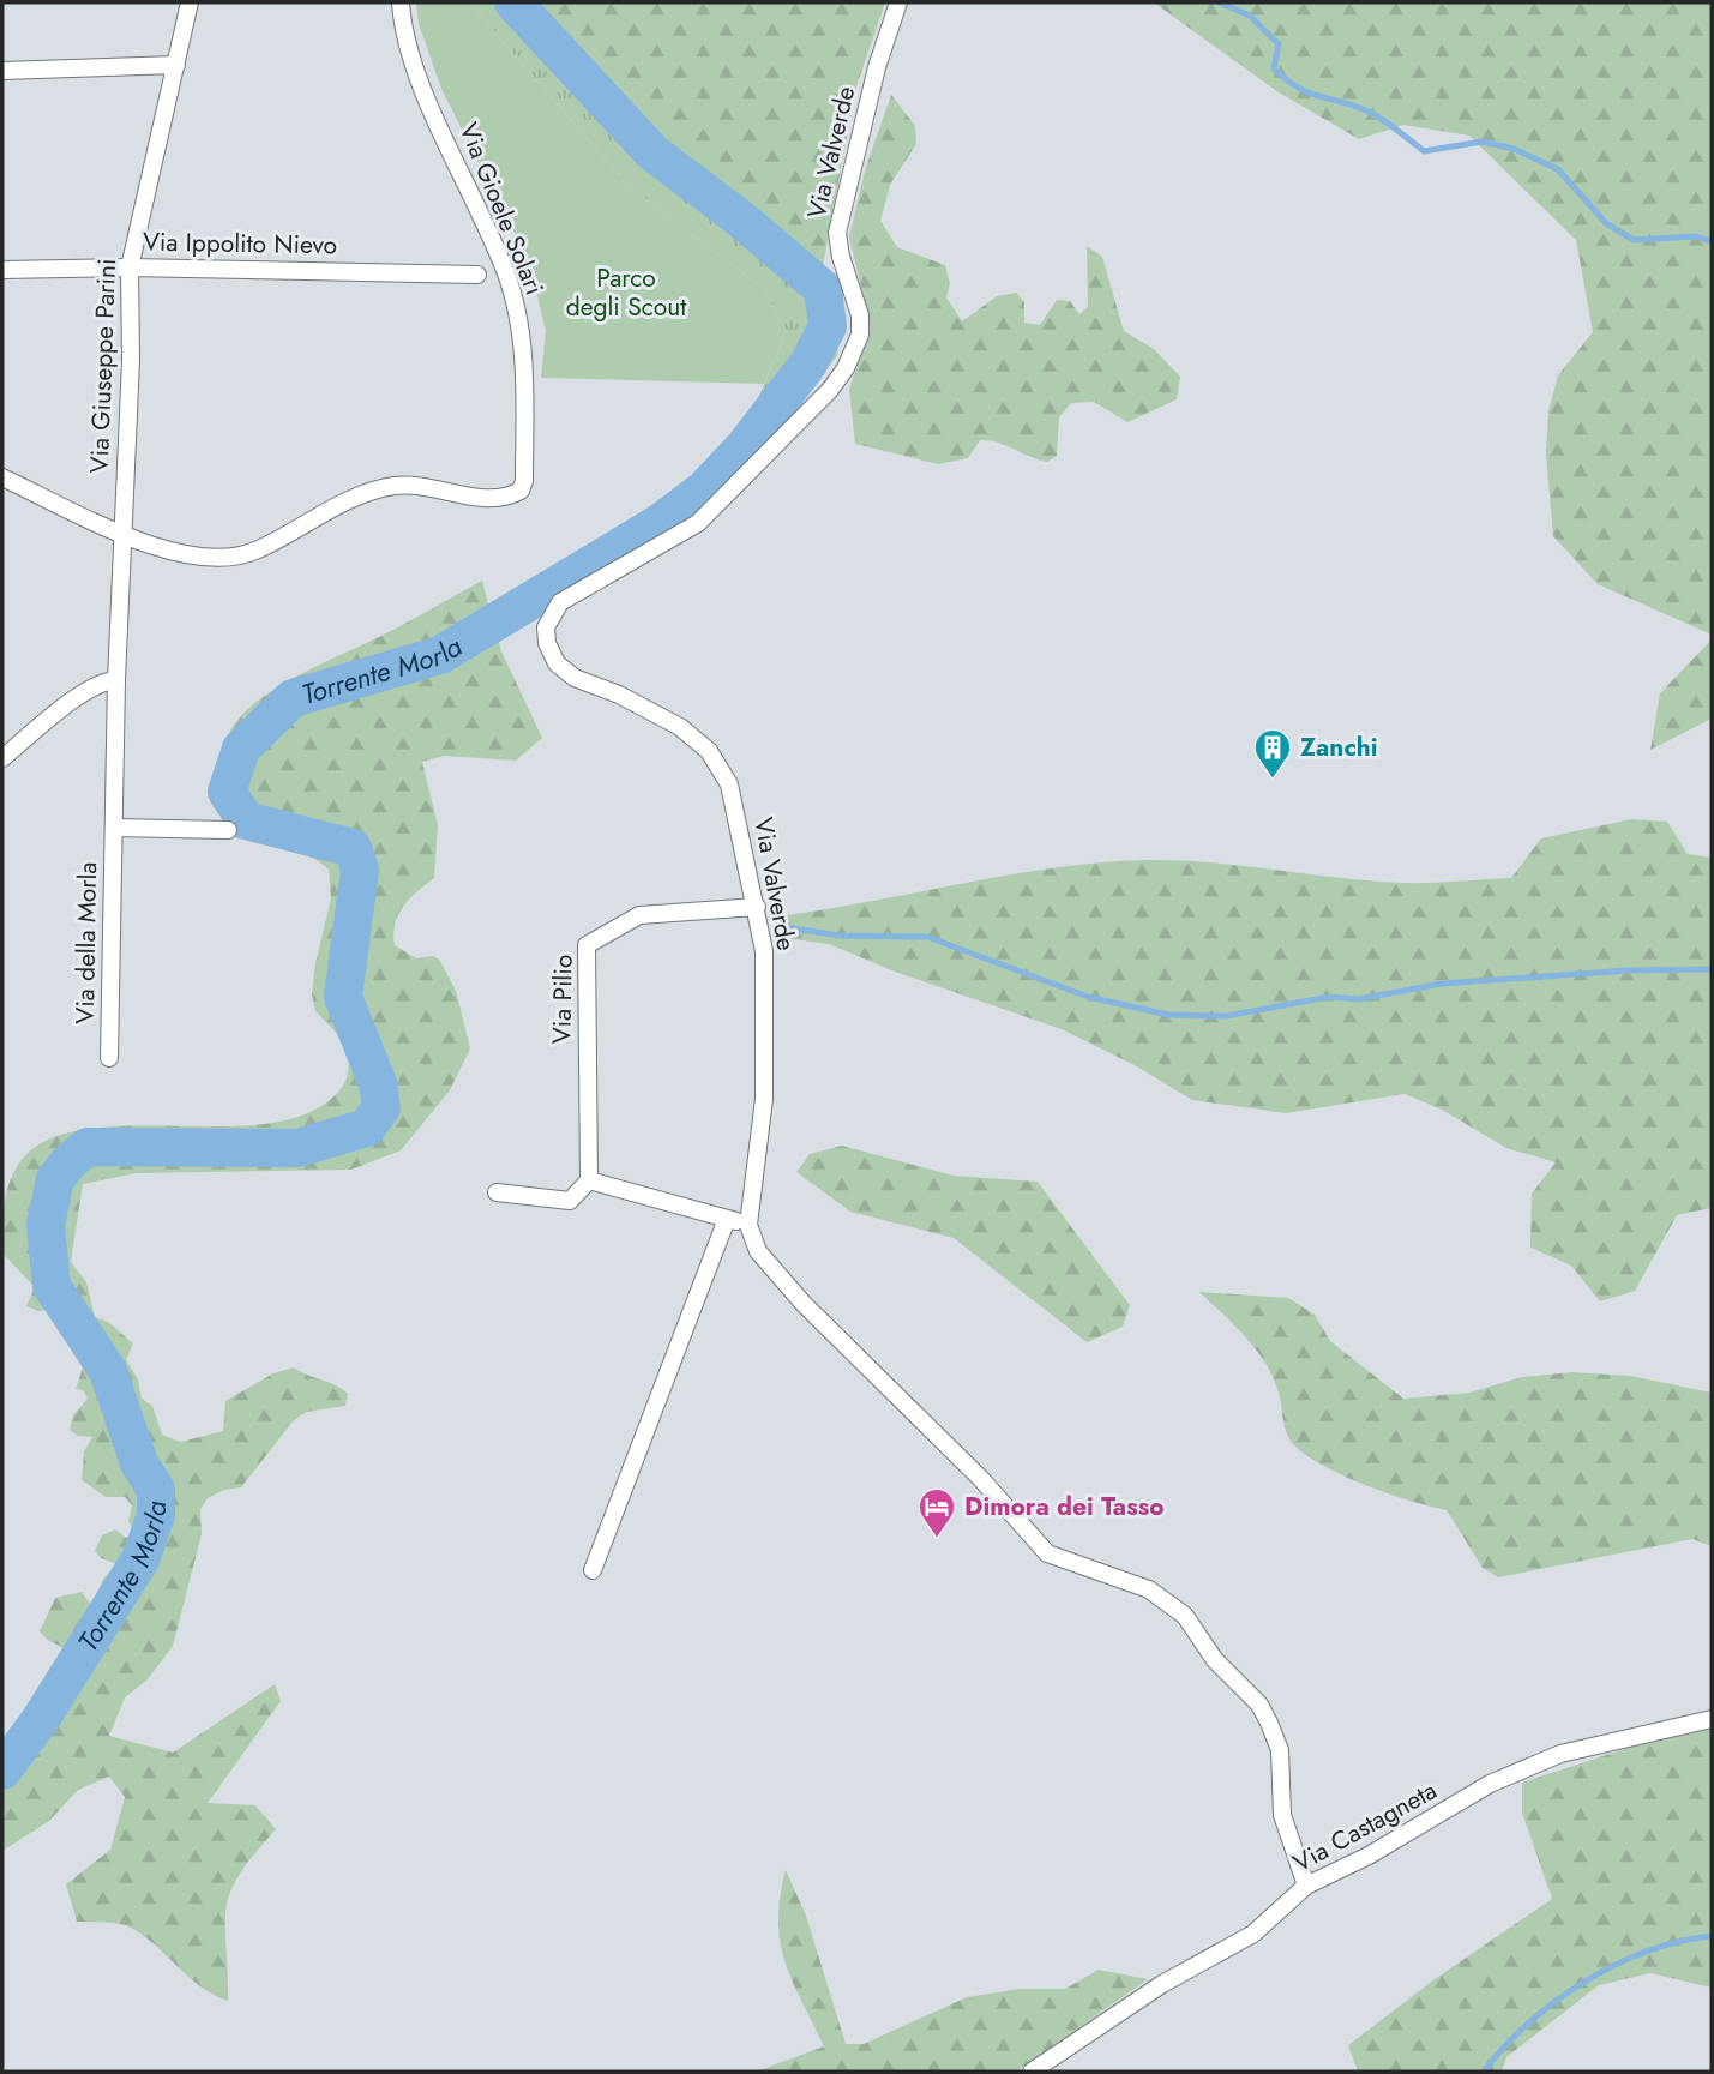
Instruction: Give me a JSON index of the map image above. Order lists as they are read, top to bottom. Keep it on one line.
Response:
{"streets":{"street":["Via Valverde","Via Gioele Solari","Via Ippolito Nievo","Via Giuseppe Parini","Via della Morla","Via Pilio","Via Castagneta"]},"crossings":[["Via Valverde","Via Pilio"],["Via Gioele Solari","Via Giuseppe Parini"],["Via Gioele Solari","Via della Morla"],["Via Ippolito Nievo","Via Giuseppe Parini"],["Via Giuseppe Parini","Via della Morla"]],"water":["Torrente Morla"],"parks":["Parco degli Scout"],"places":{"building":["Zanchi"],"hotel":["Dimora dei Tasso"]}}
